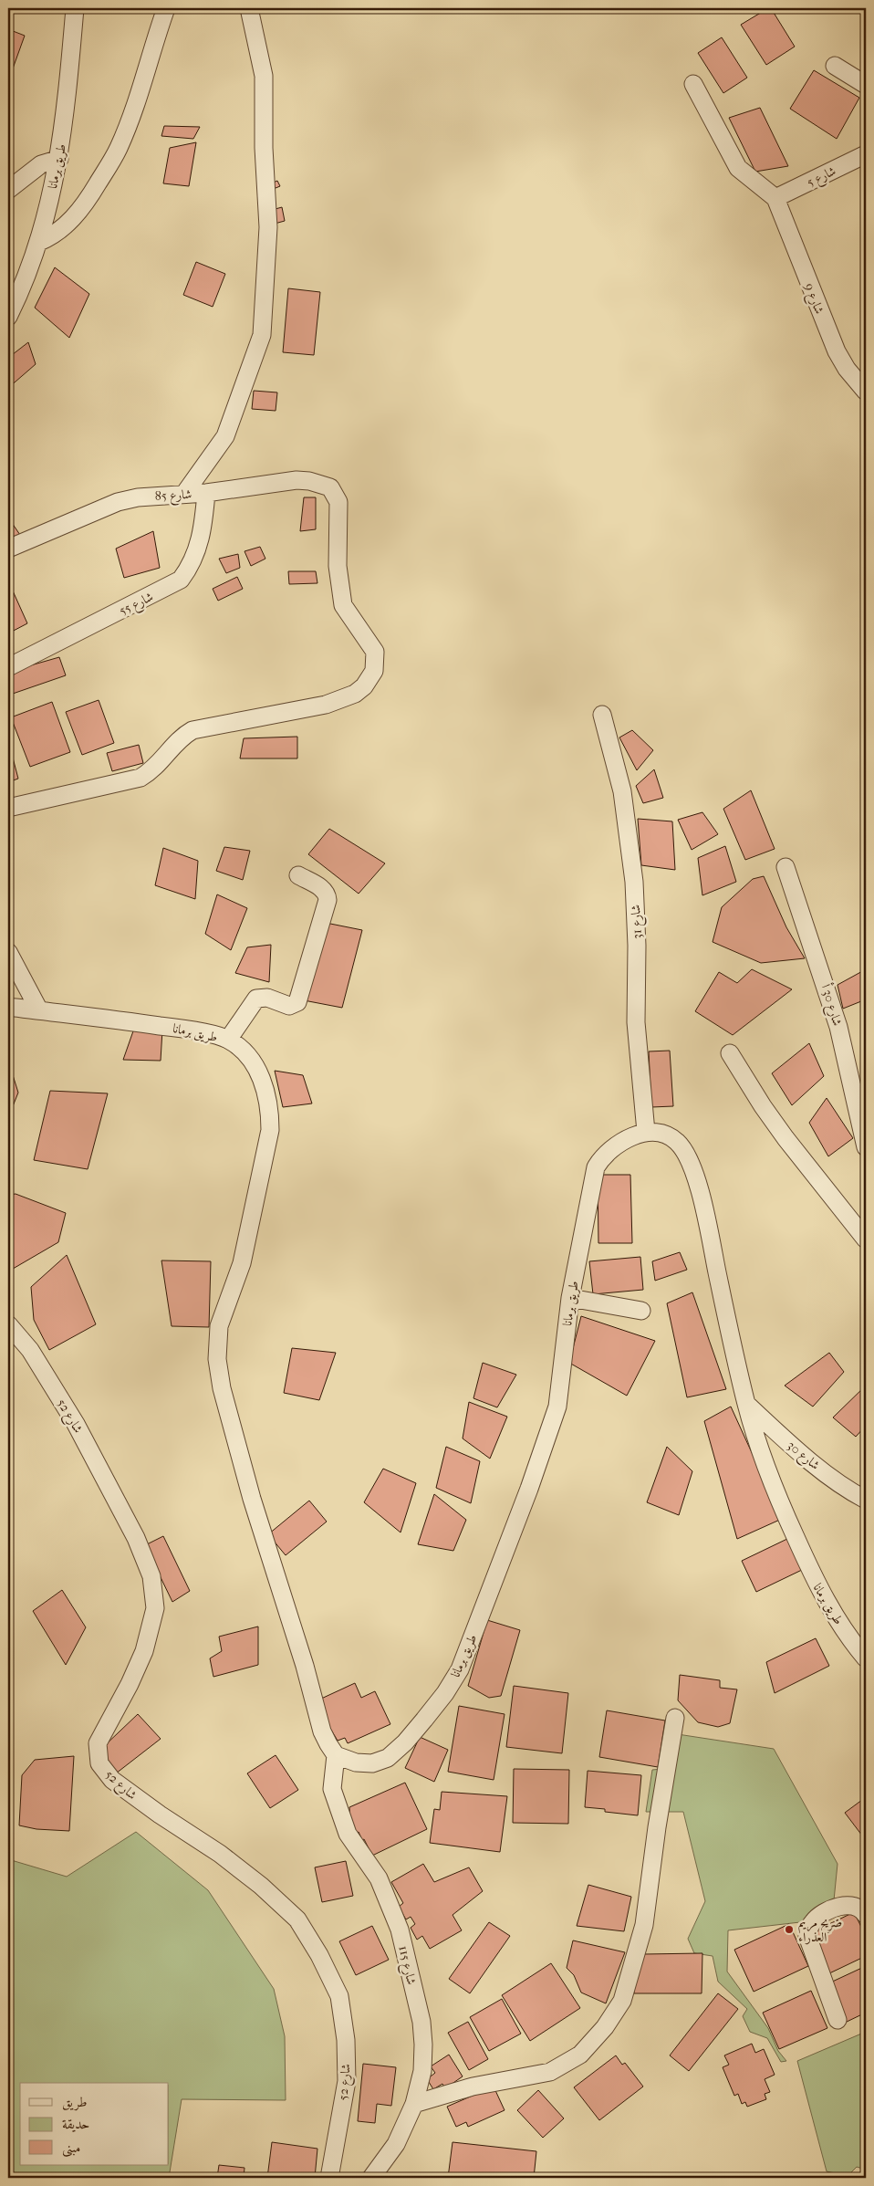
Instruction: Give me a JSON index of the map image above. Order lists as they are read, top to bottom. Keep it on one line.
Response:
{"streets":{"street":["طريق برمانا","شارع 5","شارع 9","شارع 85","شارع 55","شارع 31","شارع 30 أ","شارع 52","شارع 30","شارع 115"]},"crossings":[["طريق برمانا","شارع 31"],["طريق برمانا","شارع 30"],["طريق برمانا","شارع 115"],["شارع 5","شارع 9"],["شارع 85","شارع 55"]],"places":["ضريح مريم العذراء"],"legend":["طريق","حديقة","مبنى"]}
